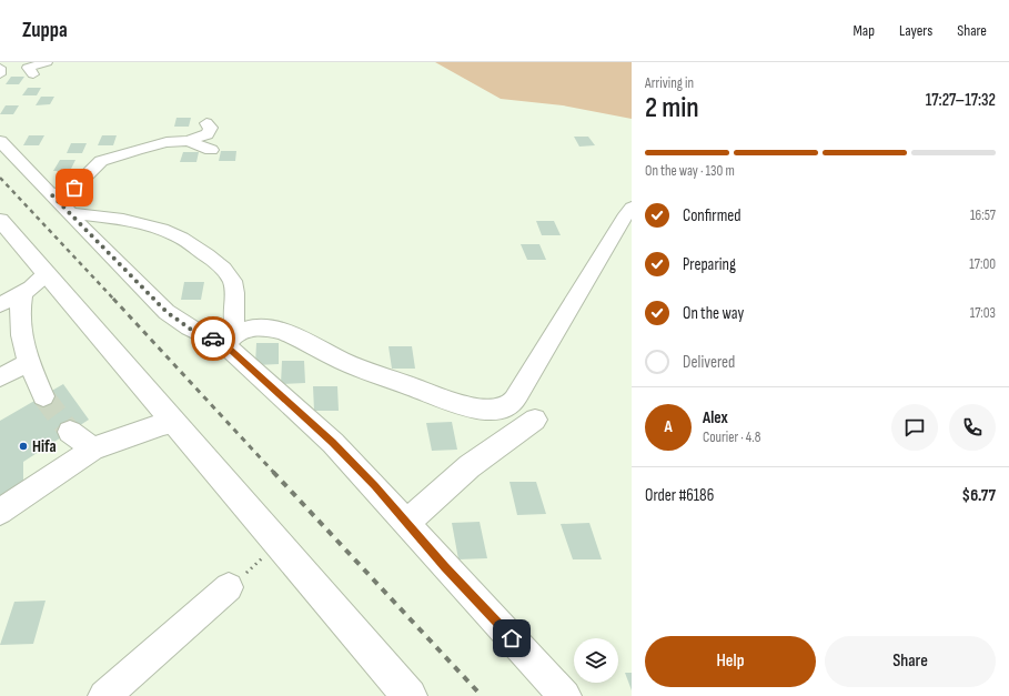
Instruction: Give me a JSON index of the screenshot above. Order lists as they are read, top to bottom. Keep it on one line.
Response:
{"places":["Hifa"],"page":{"header":"Zuppa","nav":["Map","Layers","Share"],"heading":["2 min","Arriving in","17:27–17:32"],"panel":["Alex","Courier · 4.8","Order #6186","$6.77"],"bar":"On the way · 130 m","list":[["Confirmed","16:57"],["Preparing","17:00"],["On the way","17:03"],"Delivered"],"round":"A","buttons":["Help","Share"]}}
